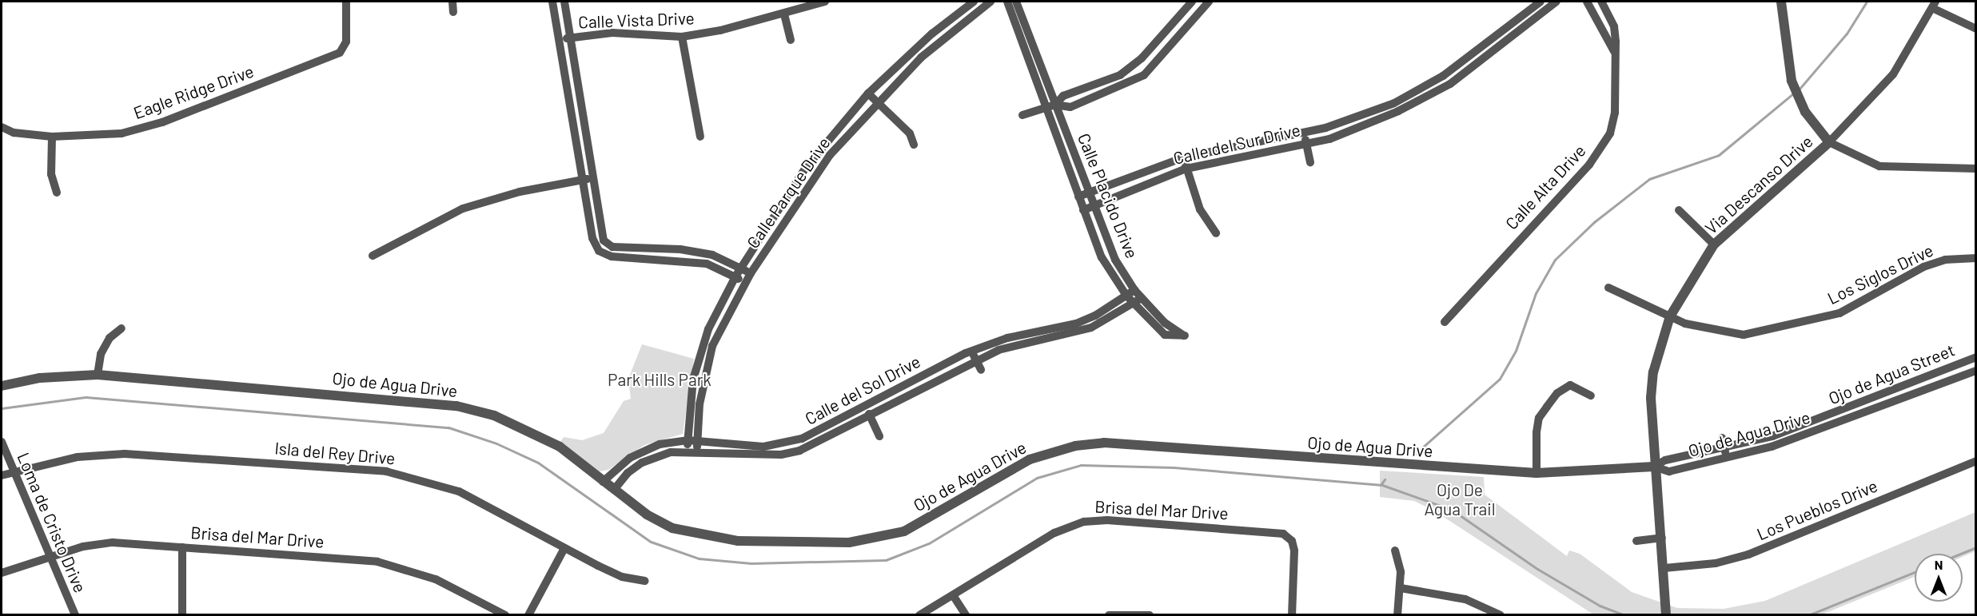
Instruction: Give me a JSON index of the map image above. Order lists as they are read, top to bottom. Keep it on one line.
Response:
{"streets":{"street":["Calle Vista Drive","Eagle Ridge Drive","Calle del Sur Drive","Via Descanso Drive","Calle Alta Drive","Calle Parque Drive","Calle Placido Drive","Los Siglos Drive","Ojo de Agua Street","Ojo de Agua Drive","Calle del Sol Drive","Isla del Rey Drive","Brisa del Mar Drive","Los Pueblos Drive","Loma de Cristo Drive"]},"crossings":[["Calle del Sur Drive","Calle Placido Drive"],["Via Descanso Drive","Los Siglos Drive"],["Via Descanso Drive","Ojo de Agua Street"],["Via Descanso Drive","Ojo de Agua Drive"],["Via Descanso Drive","Los Pueblos Drive"],["Calle Parque Drive","Calle del Sol Drive"],["Calle Placido Drive","Calle del Sol Drive"],["Ojo de Agua Street","Ojo de Agua Drive"],["Ojo de Agua Drive","Calle del Sol Drive"],["Isla del Rey Drive","Loma de Cristo Drive"],["Brisa del Mar Drive","Loma de Cristo Drive"]],"parks":["Park Hills Park","Ojo De Agua Trail"],"north":"top"}
